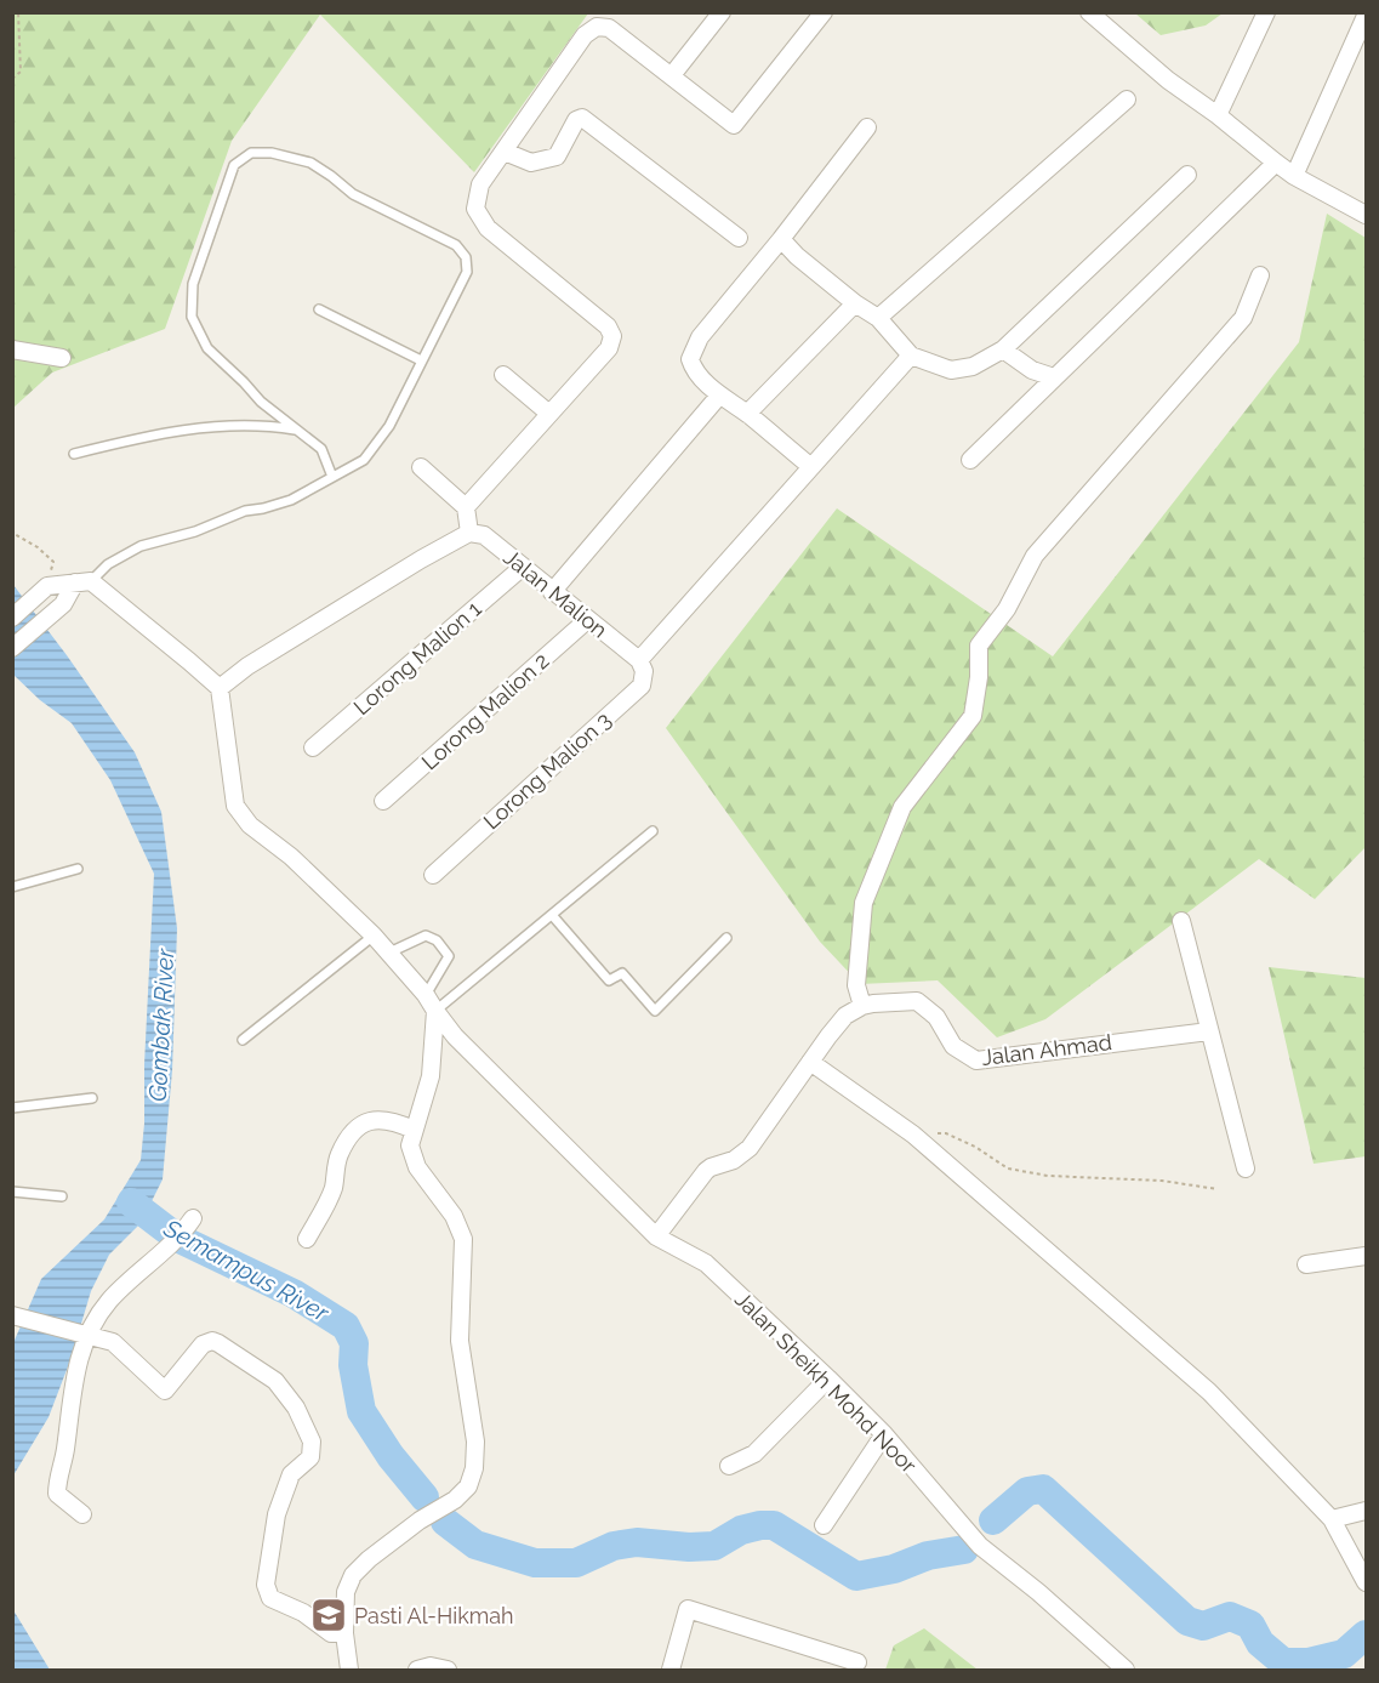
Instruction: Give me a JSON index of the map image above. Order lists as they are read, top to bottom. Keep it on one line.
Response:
{"streets":{"street":["Jalan Malion","Lorong Malion 1","Lorong Malion 2","Lorong Malion 3","Jalan Ahmad","Jalan Sheikh Mohd Noor"]},"crossings":[["Jalan Malion","Lorong Malion 1"],["Jalan Malion","Lorong Malion 2"],["Jalan Malion","Lorong Malion 3"]],"water":["Gombak River","Semampus River"],"places":{"school or university":["Pasti Al-Hikmah"]}}
